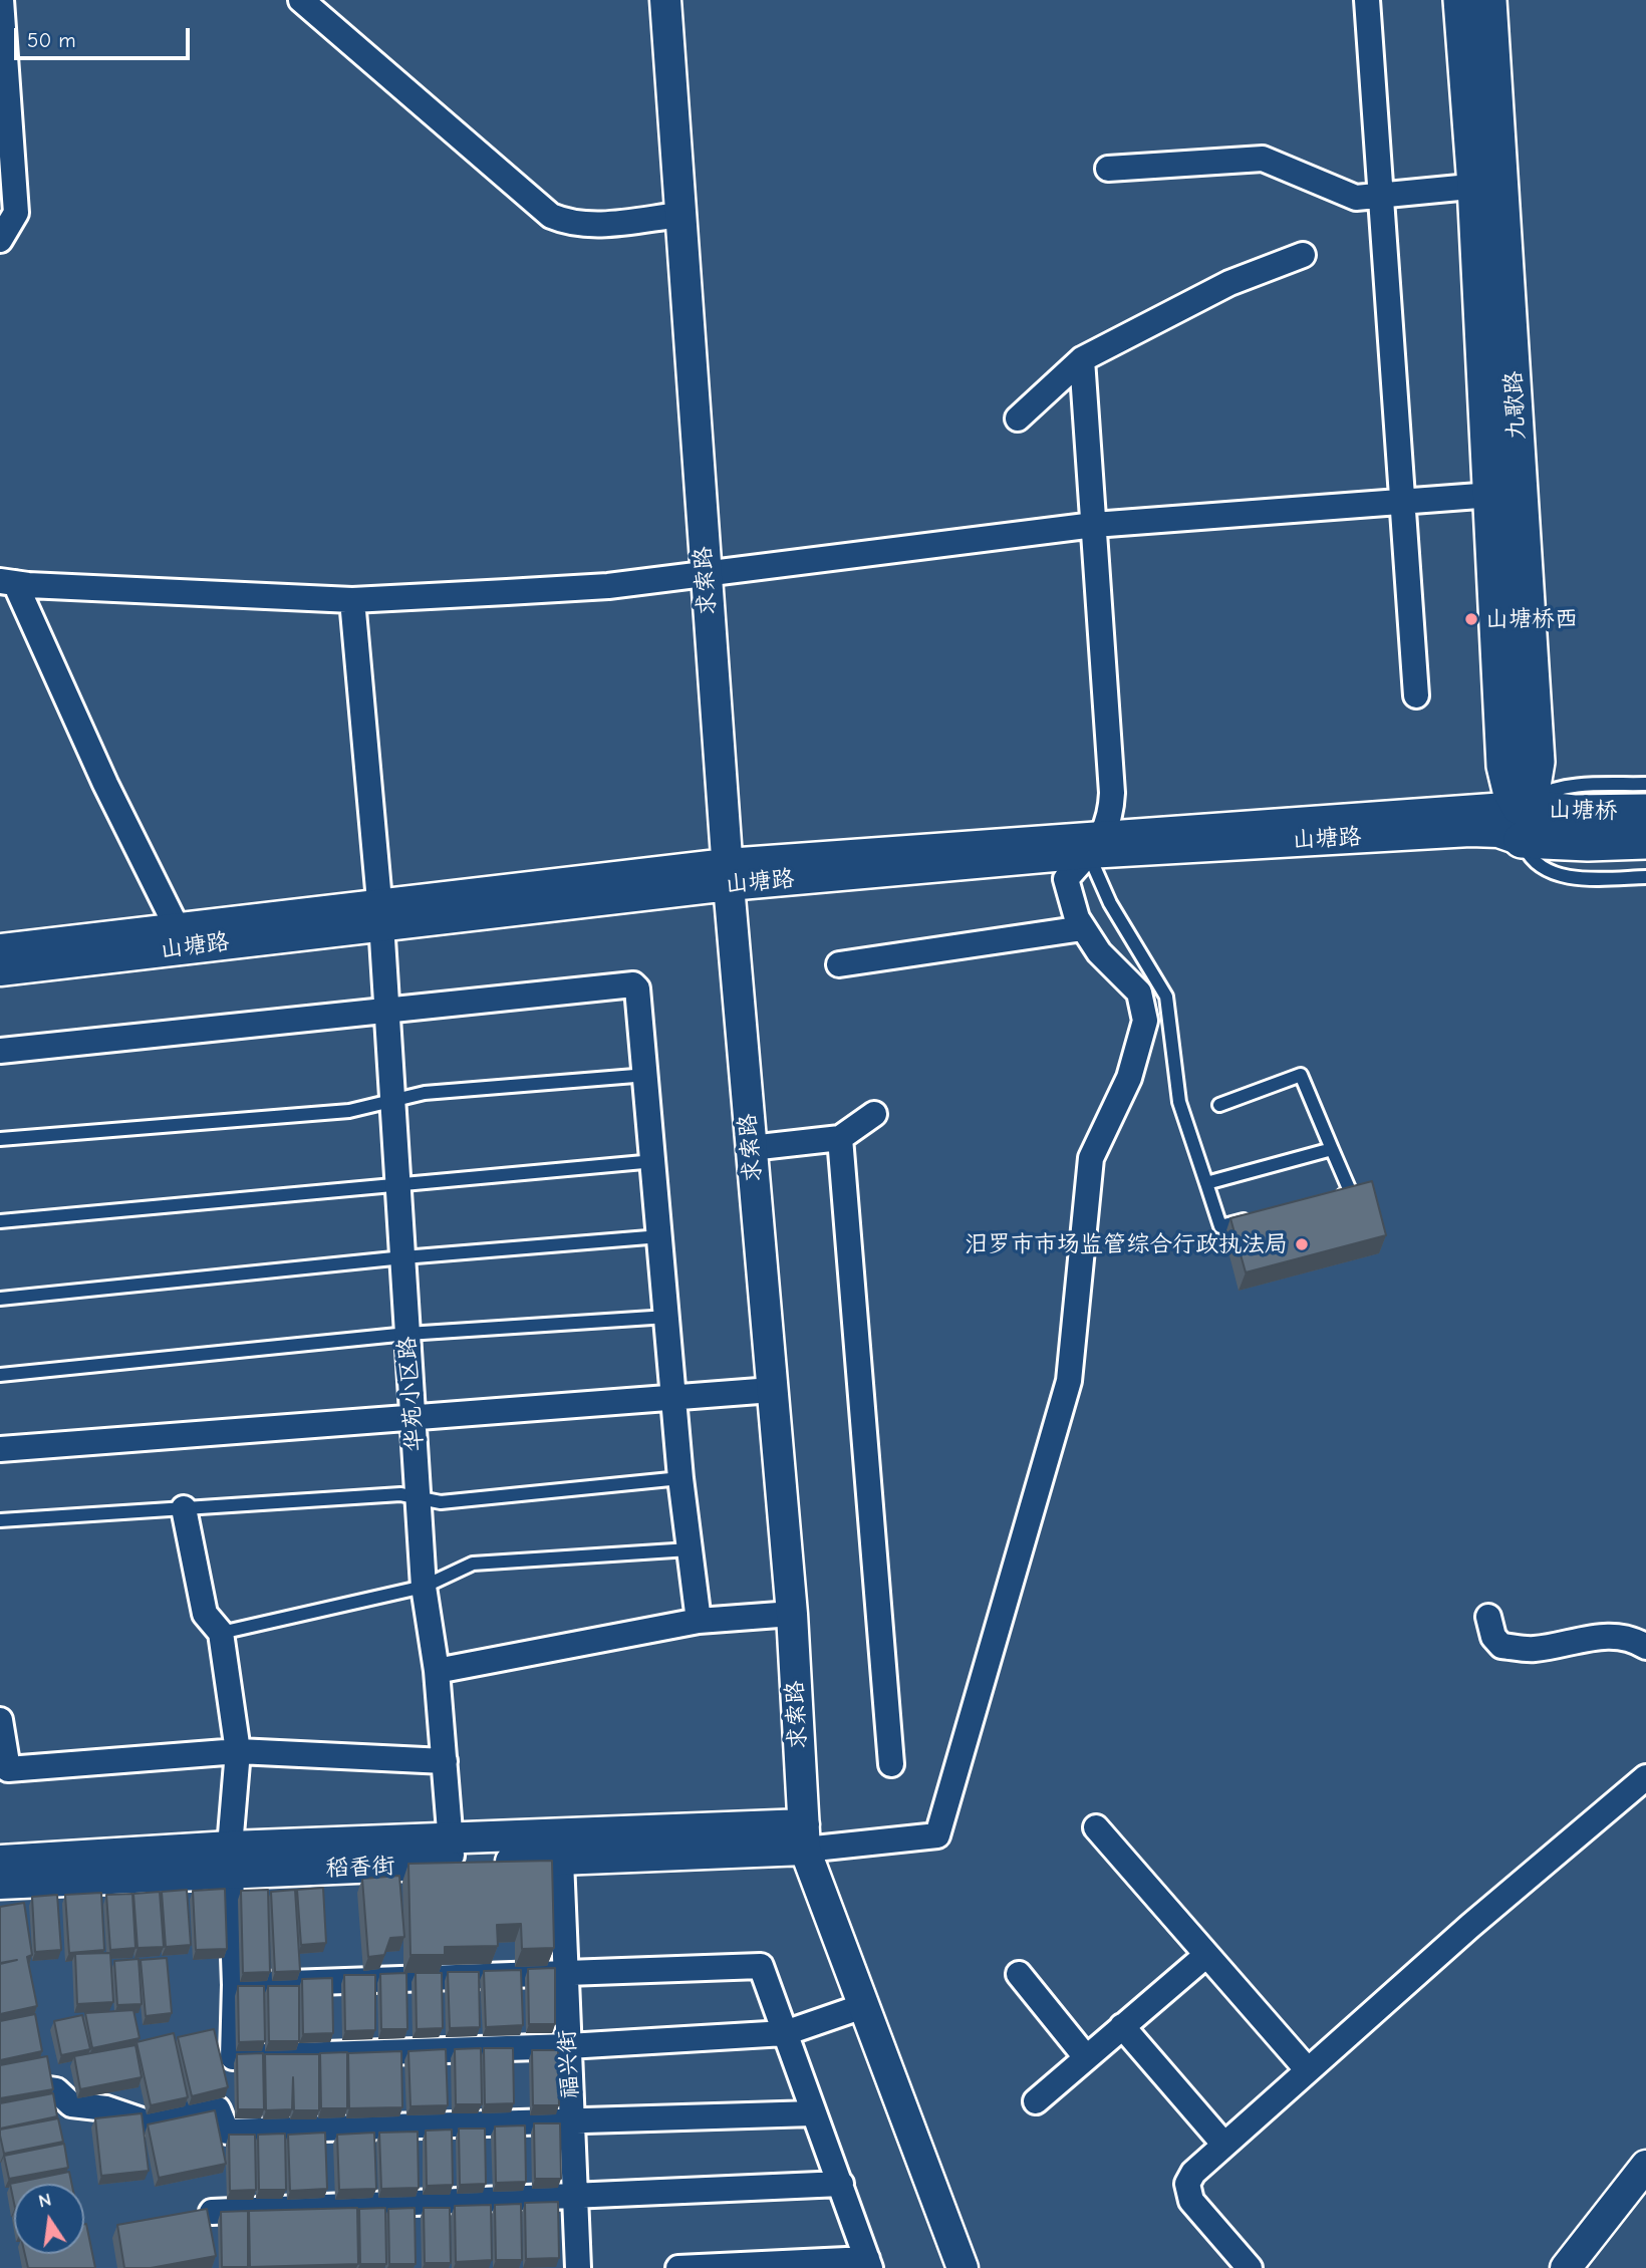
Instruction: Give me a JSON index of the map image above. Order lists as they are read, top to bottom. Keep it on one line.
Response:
{"streets":{"main road":["九歌路","山塘桥"],"street":["求索路","山塘路","华苑小区路","稻香街","福兴街"]},"crossings":[["九歌路","山塘桥"],["九歌路","山塘路"],["求索路","山塘路"],["求索路","稻香街"],["山塘桥","山塘路"],["山塘路","华苑小区路"],["华苑小区路","稻香街"],["稻香街","福兴街"]],"places":["山塘桥西","汨罗市市场监管综合行政执法局"],"scale_bar":"50 m","north":"top"}
